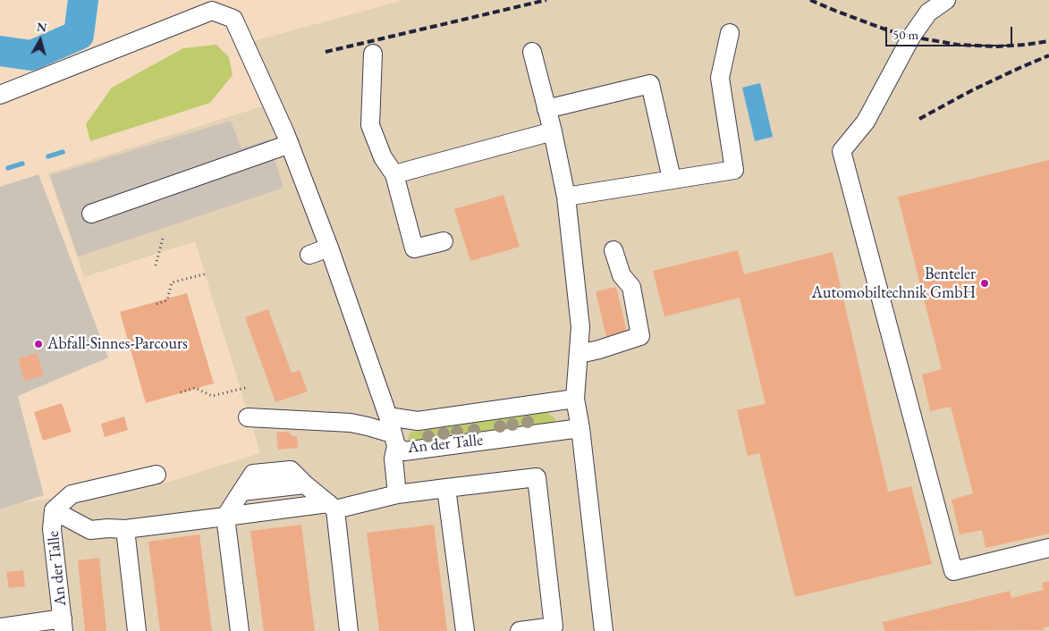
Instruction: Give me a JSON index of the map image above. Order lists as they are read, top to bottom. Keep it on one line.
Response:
{"streets":{"street":["An der Talle"]},"places":["Benteler Automobiltechnik GmbH","Abfall-Sinnes-Parcours"],"scale_bar":"50 m","north":"top"}
